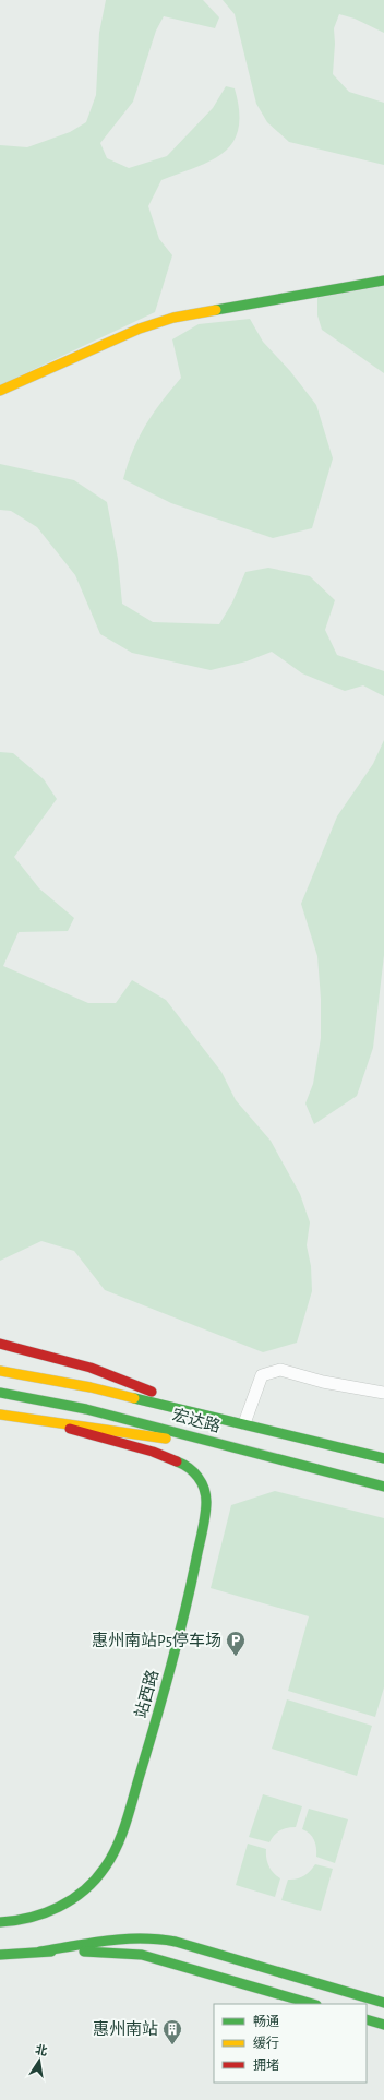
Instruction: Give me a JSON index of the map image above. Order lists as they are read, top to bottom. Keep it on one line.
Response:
{"streets":{"street":["宏达路","站西路"]},"places":{"parking":["惠州南站P5停车场"],"building":["惠州南站"]},"legend":["畅通","缓行","拥堵"],"north":"top"}
